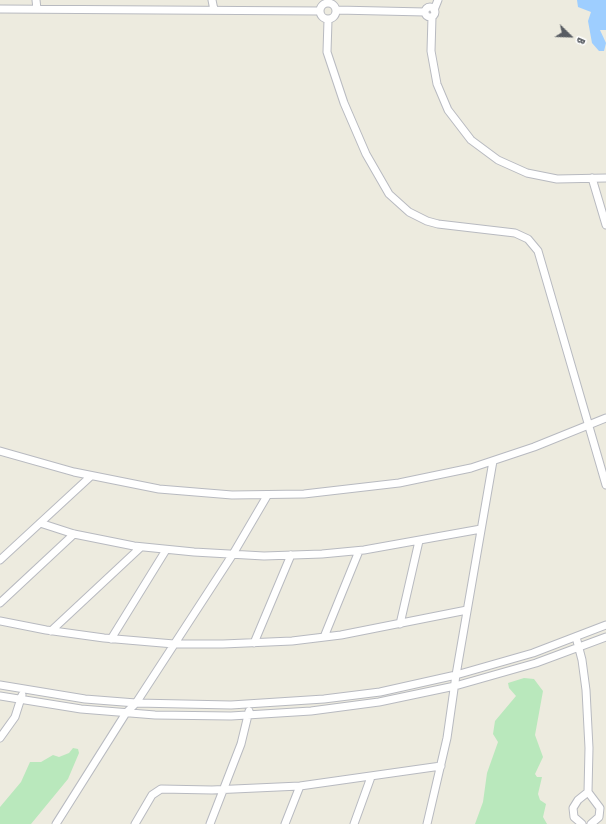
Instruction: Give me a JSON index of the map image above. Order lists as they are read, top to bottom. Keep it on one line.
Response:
{"north":"bottom right"}
